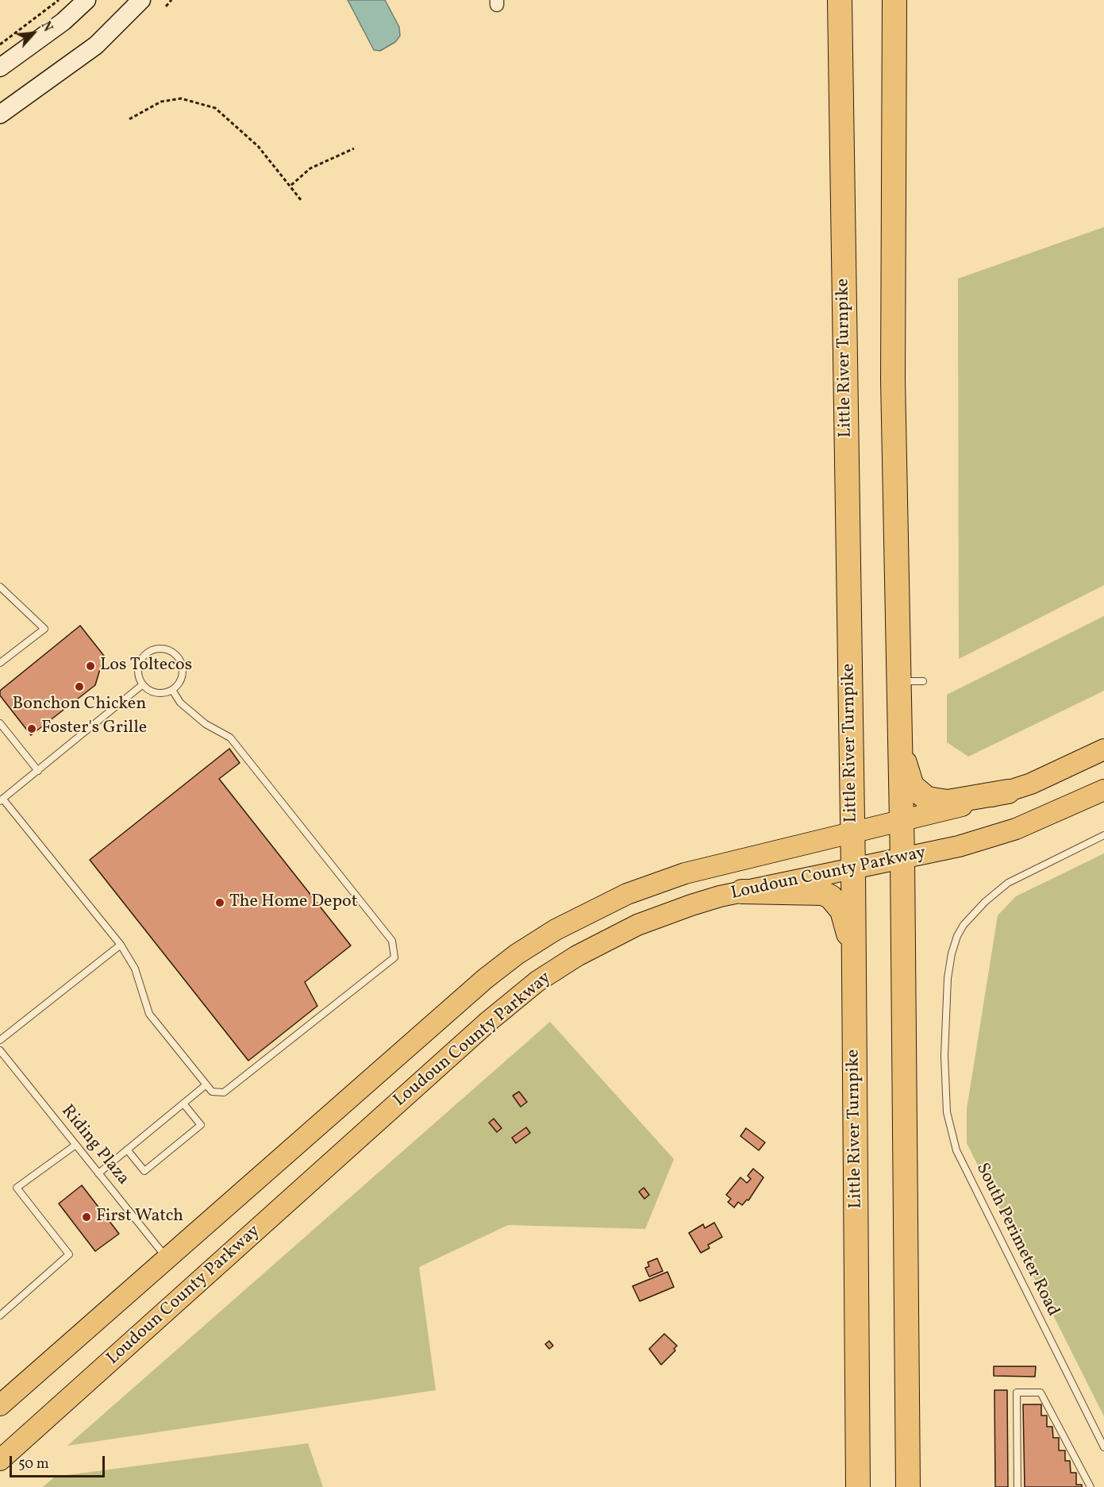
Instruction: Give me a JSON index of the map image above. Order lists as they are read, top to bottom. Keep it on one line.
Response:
{"streets":{"highway":["Little River Turnpike"],"main road":["Loudoun County Parkway"],"lane":["Riding Plaza","South Perimeter Road"]},"crossings":[["Little River Turnpike","Loudoun County Parkway"],["Loudoun County Parkway","Riding Plaza"]],"places":["Los Toltecos","Bonchon Chicken","Foster's Grille","The Home Depot","First Watch"],"scale_bar":"50 m","north":"top right"}
